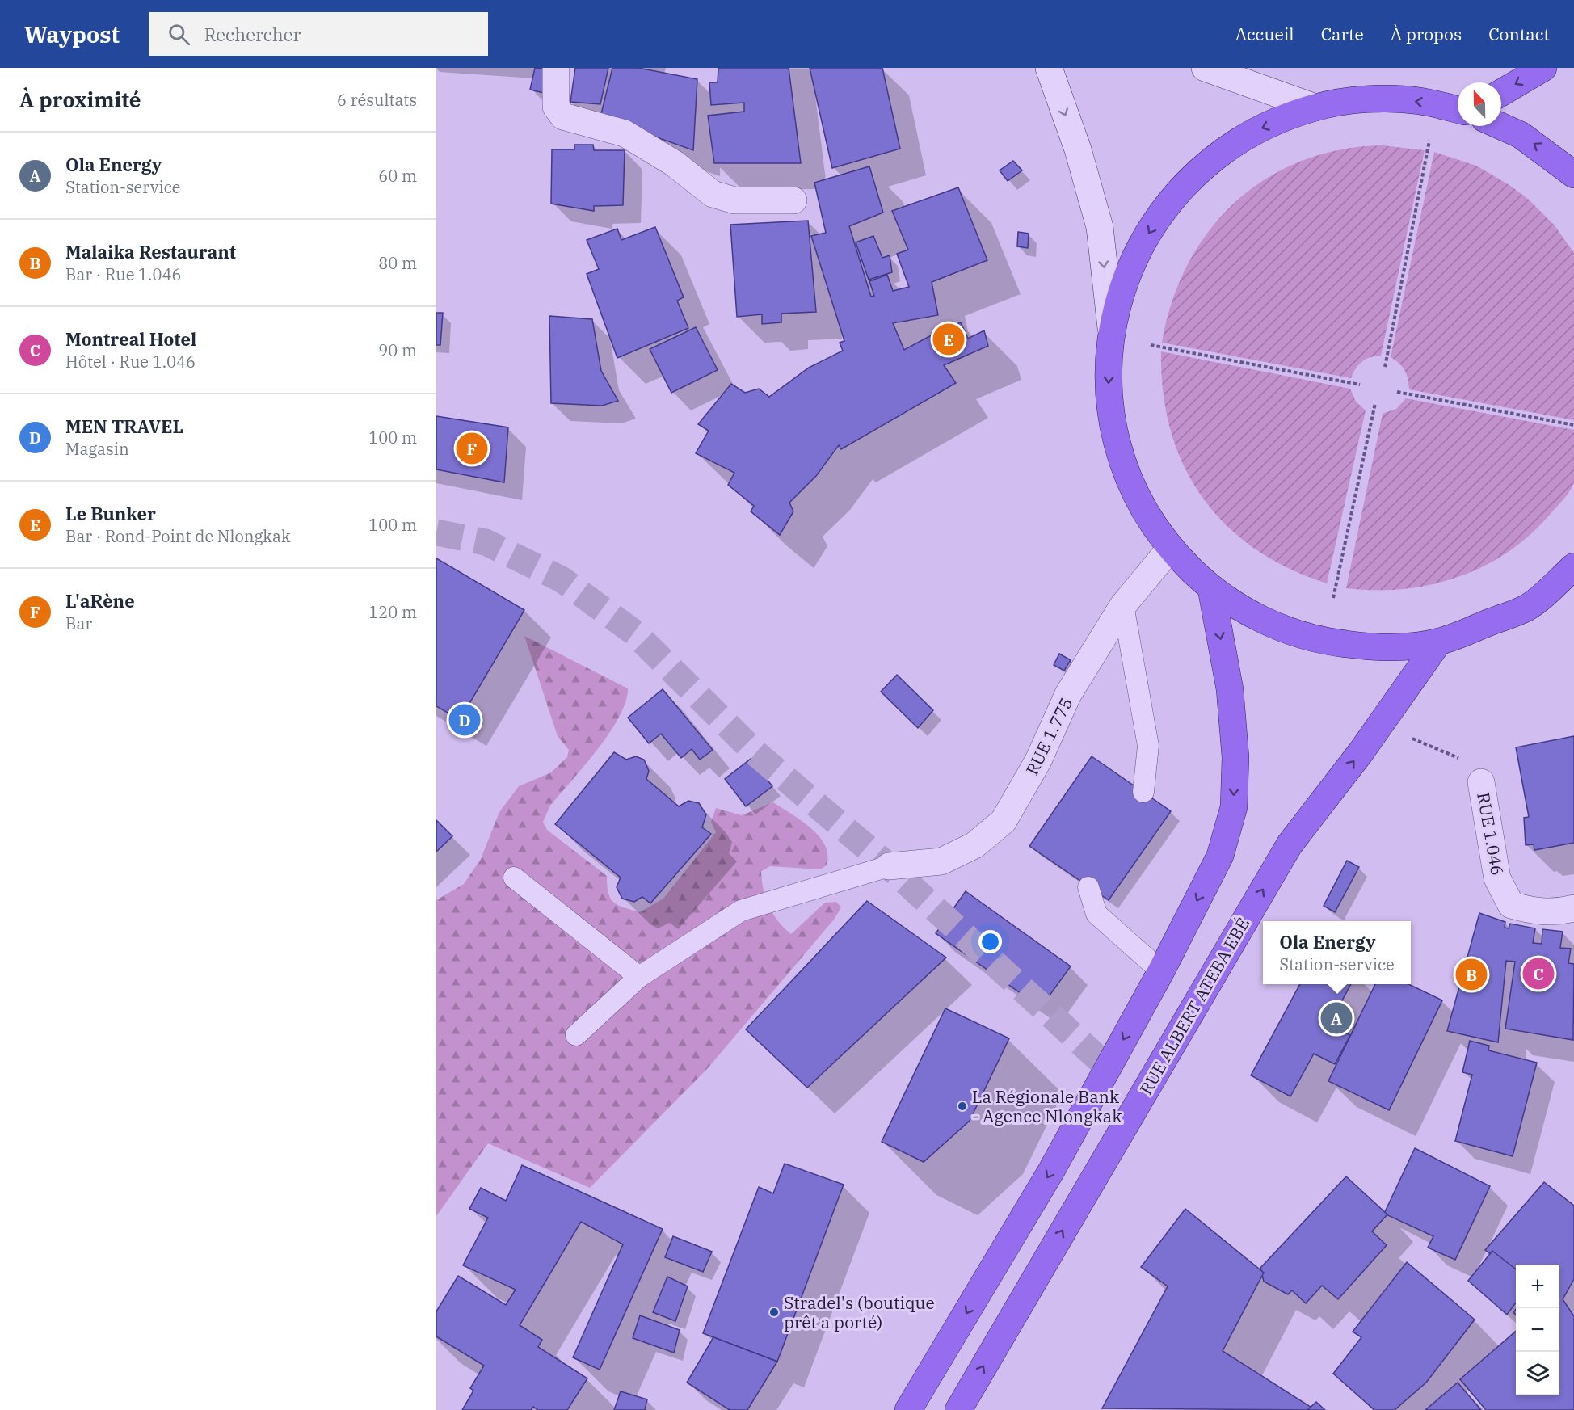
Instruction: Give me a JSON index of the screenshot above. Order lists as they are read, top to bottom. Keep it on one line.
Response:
{"streets":{"highway":["RUE ALBERT ATEBA EBÉ"],"street":["RUE 1.775","RUE 1.046"]},"places":["La Régionale Bank - Agence Nlongkak","Stradel's (boutique prêt a porté)"],"north":"top","page":{"header":"Waypost","search":"Rechercher","nav":["Accueil","Carte","À propos","Contact"],"heading":["À proximité","6 résultats"],"list":[{"mark":"A","name":"Ola Energy","note":"Station-service","value":"60 m"},{"mark":"B","name":"Malaika Restaurant","note":"Bar · Rue 1.046","value":"80 m"},{"mark":"C","name":"Montreal Hotel","note":"Hôtel · Rue 1.046","value":"90 m"},{"mark":"D","name":"MEN TRAVEL","note":"Magasin","value":"100 m"},{"mark":"E","name":"Le Bunker","note":"Bar · Rond-Point de Nlongkak","value":"100 m"},{"mark":"F","name":"L'aRène","note":"Bar","value":"120 m"}],"pins":["E","F","D","C","B","A"],"popup":["Ola Energy","Station-service"],"map_buttons":["+","−"]}}
